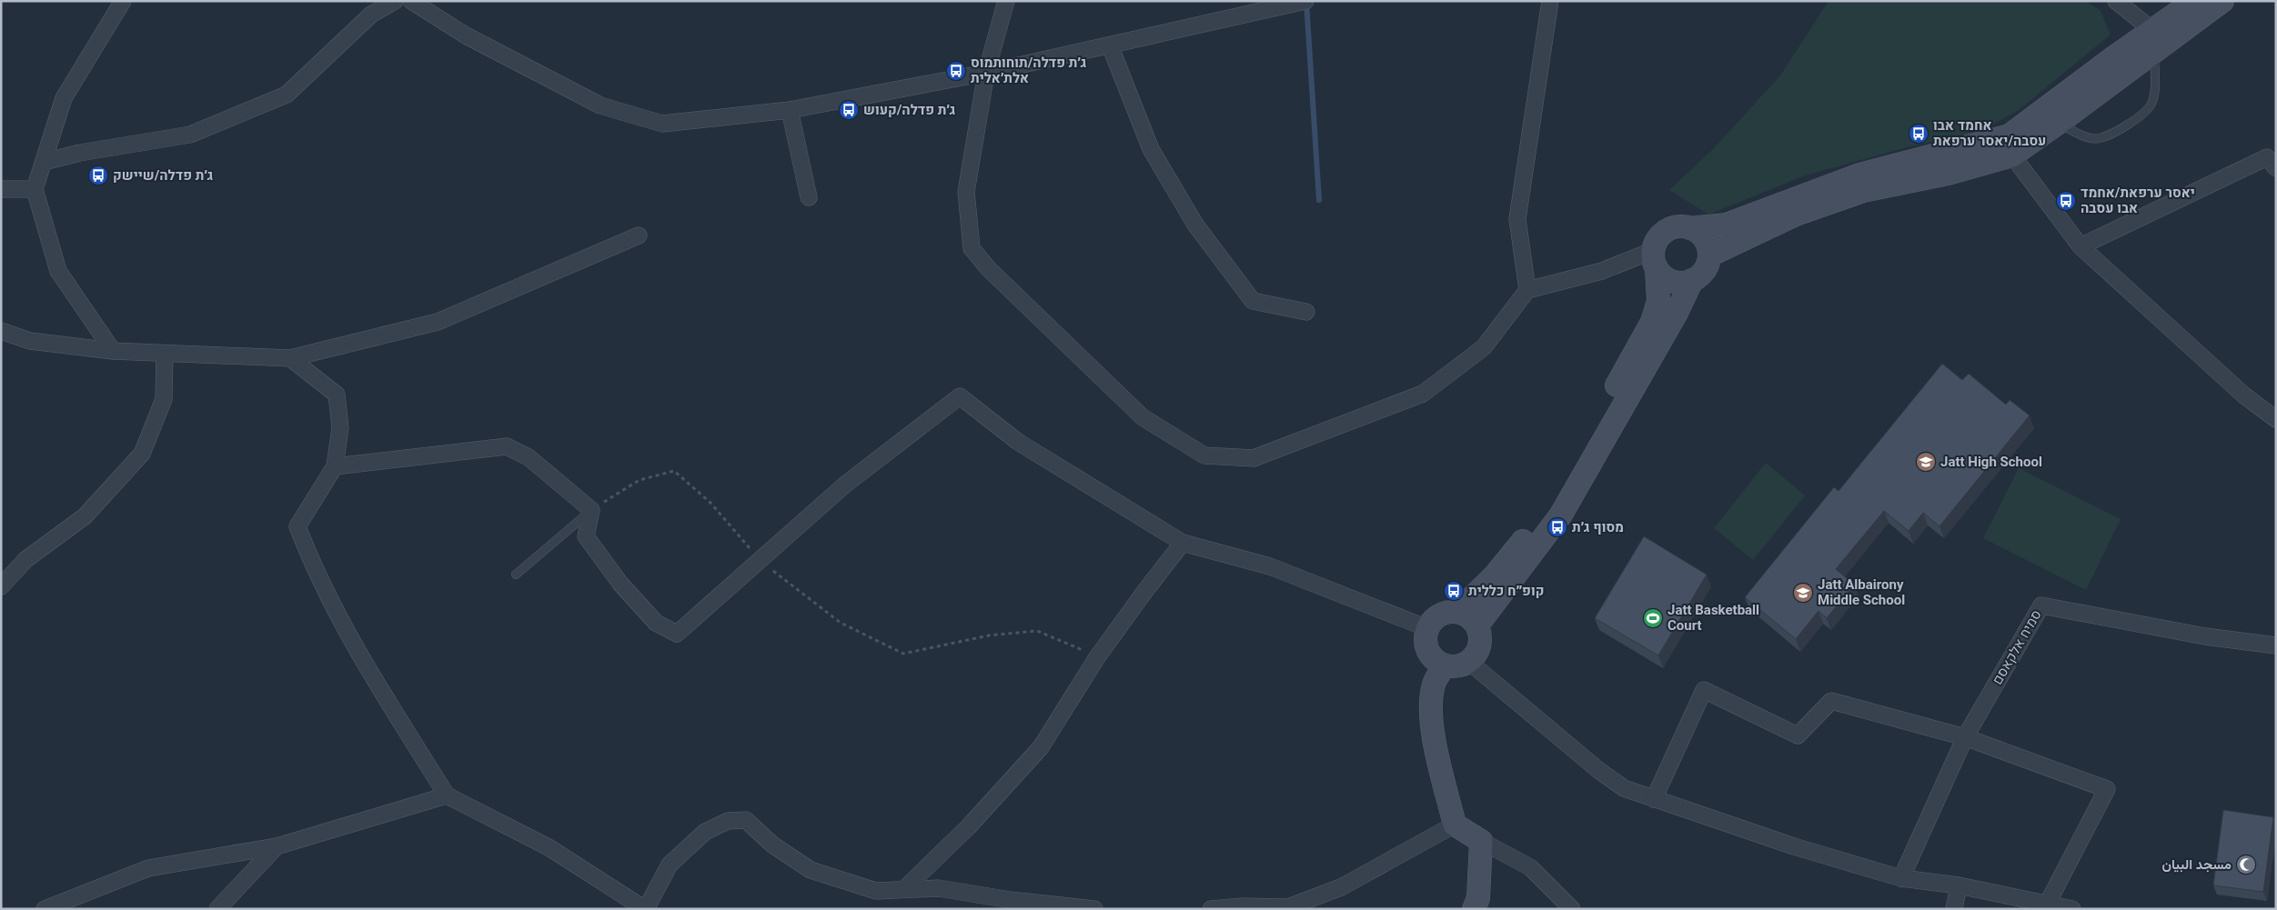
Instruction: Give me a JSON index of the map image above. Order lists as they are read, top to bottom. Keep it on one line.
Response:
{"streets":{"street":["סמיח אלקאסם"]},"places":{"bus stop":["ג׳ת פדלה/תוחותמוס אלת׳אלית","ג׳ת פדלה/קעוש","אחמד אבו עסבה/יאסר ערפאת","ג׳ת פדלה/שיישק","יאסר ערפאת/אחמד אבו עסבה","מסוף ג׳ת","קופ״ח כללית"],"school or university":["Jatt High School","Jatt Albairony Middle School"],"sports":["Jatt Basketball Court"],"mosque":["مسجد البيان"]}}
